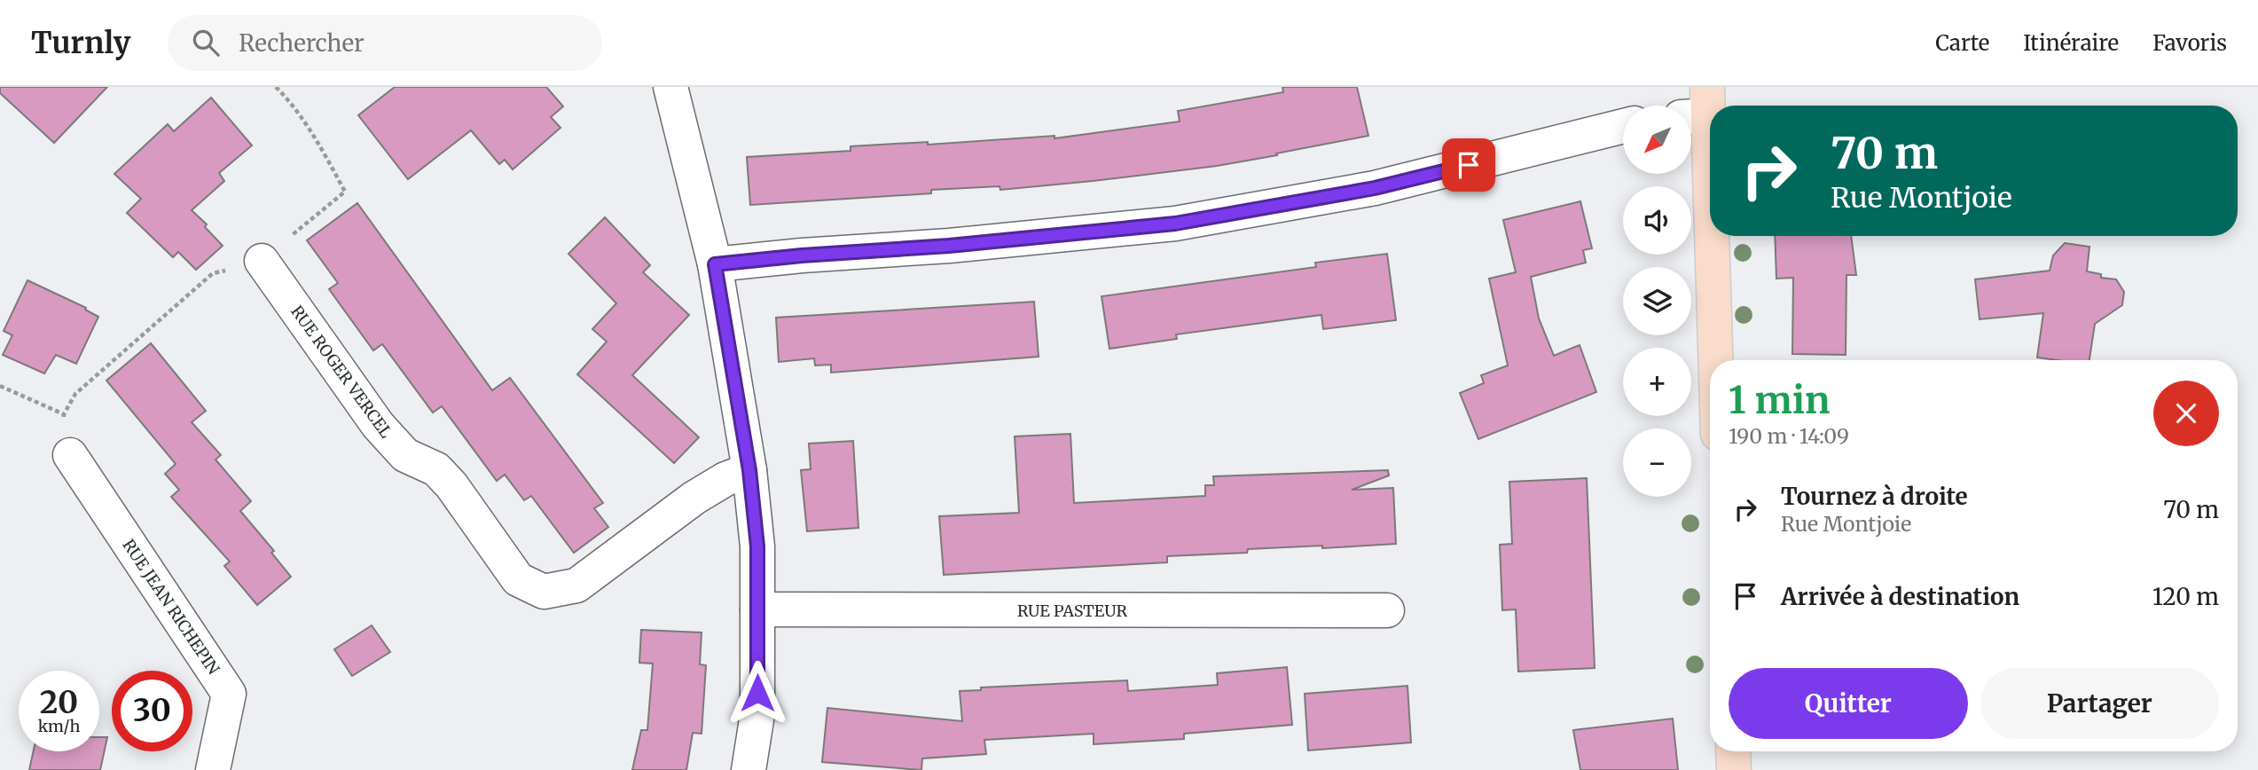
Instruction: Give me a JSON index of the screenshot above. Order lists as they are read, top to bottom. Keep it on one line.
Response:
{"streets":{"street":["RUE ROGER VERCEL","RUE JEAN RICHEPIN","RUE PASTEUR"]},"north":"bottom left","page":{"header":"Turnly","search":"Rechercher","nav":["Carte","Itinéraire","Favoris"],"map_buttons":["+","−"],"turn":["70 m","Rue Montjoie"],"heading":["1 min","190 m · 14:09"],"list":[{"name":"Tournez à droite","note":"Rue Montjoie","value":"70 m"},{"name":"Arrivée à destination","value":"120 m"}],"buttons":["Quitter","Partager"],"speed":"20 km/h","limit":"30"}}
